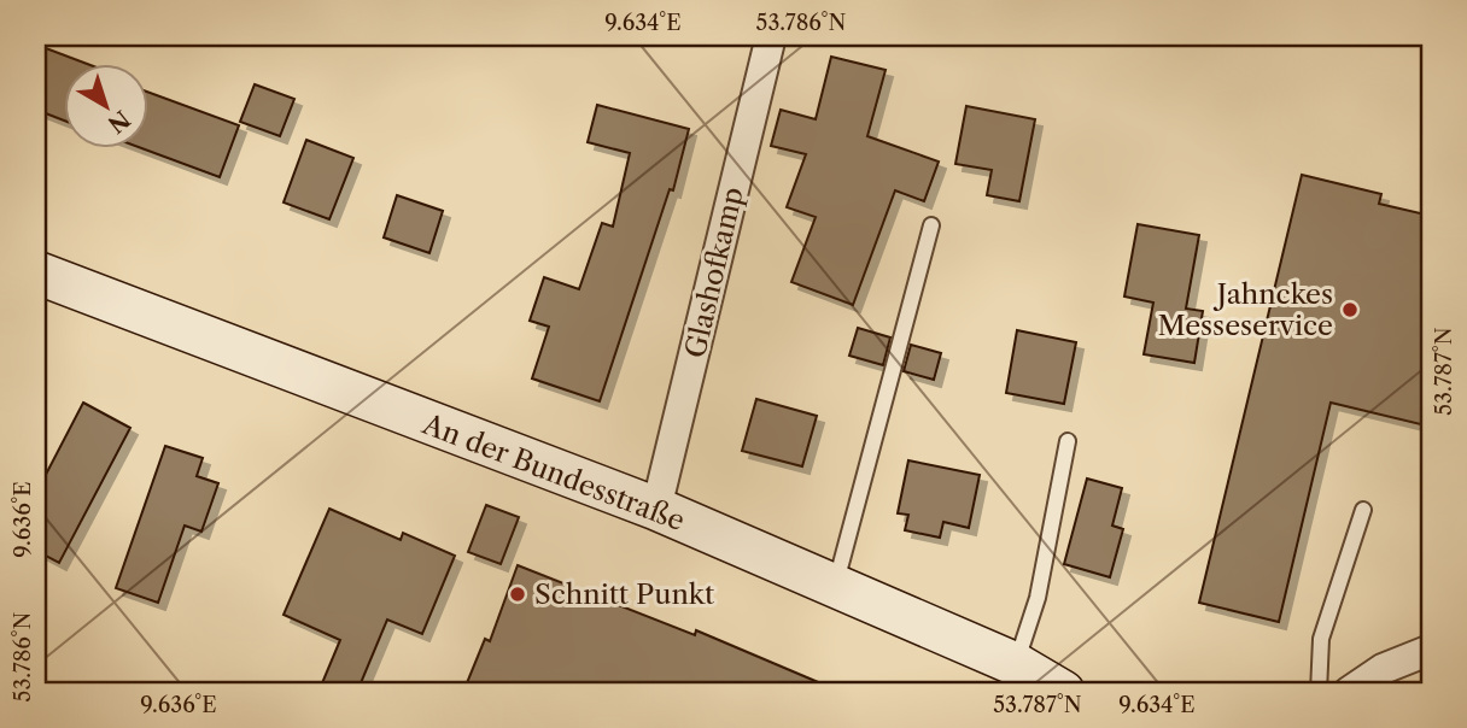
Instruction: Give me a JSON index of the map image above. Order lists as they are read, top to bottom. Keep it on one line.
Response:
{"streets":{"main road":["An der Bundesstraße"],"street":["Glashofkamp"]},"crossings":[["Glashofkamp","An der Bundesstraße"]],"places":["Jahnckes Messeservice","Schnitt Punkt"],"north":"bottom right","coordinates":["9.634°E","53.786°N","53.787°N","9.636°E"]}
